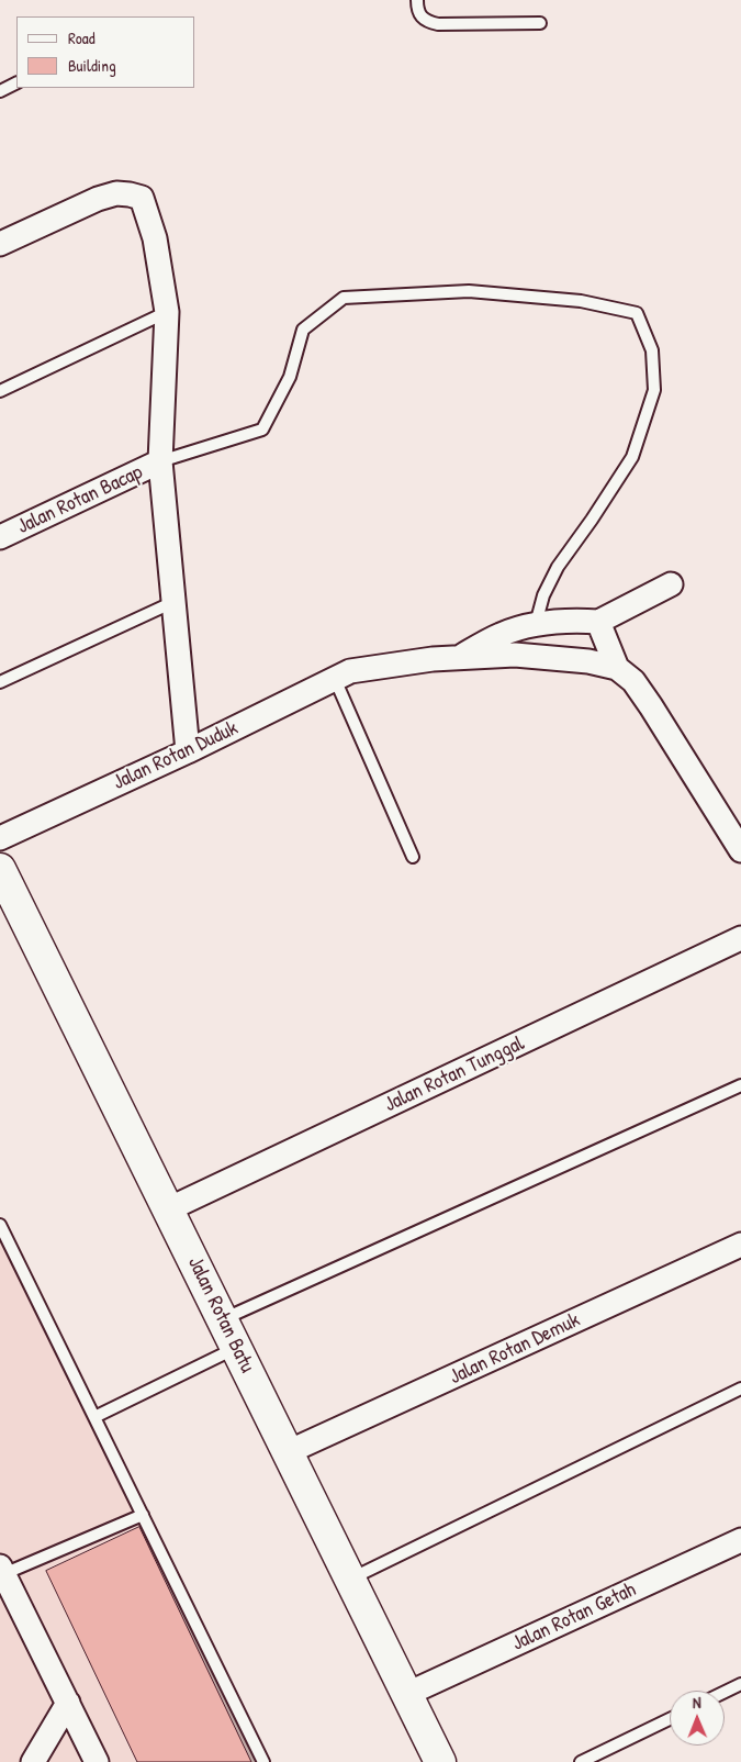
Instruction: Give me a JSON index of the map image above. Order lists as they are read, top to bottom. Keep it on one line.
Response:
{"streets":{"street":["Jalan Rotan Bacap","Jalan Rotan Duduk","Jalan Rotan Tunggal","Jalan Rotan Batu","Jalan Rotan Demuk","Jalan Rotan Getah"]},"crossings":[["Jalan Rotan Tunggal","Jalan Rotan Batu"],["Jalan Rotan Batu","Jalan Rotan Demuk"],["Jalan Rotan Batu","Jalan Rotan Getah"]],"legend":["Road","Building"],"north":"top"}
